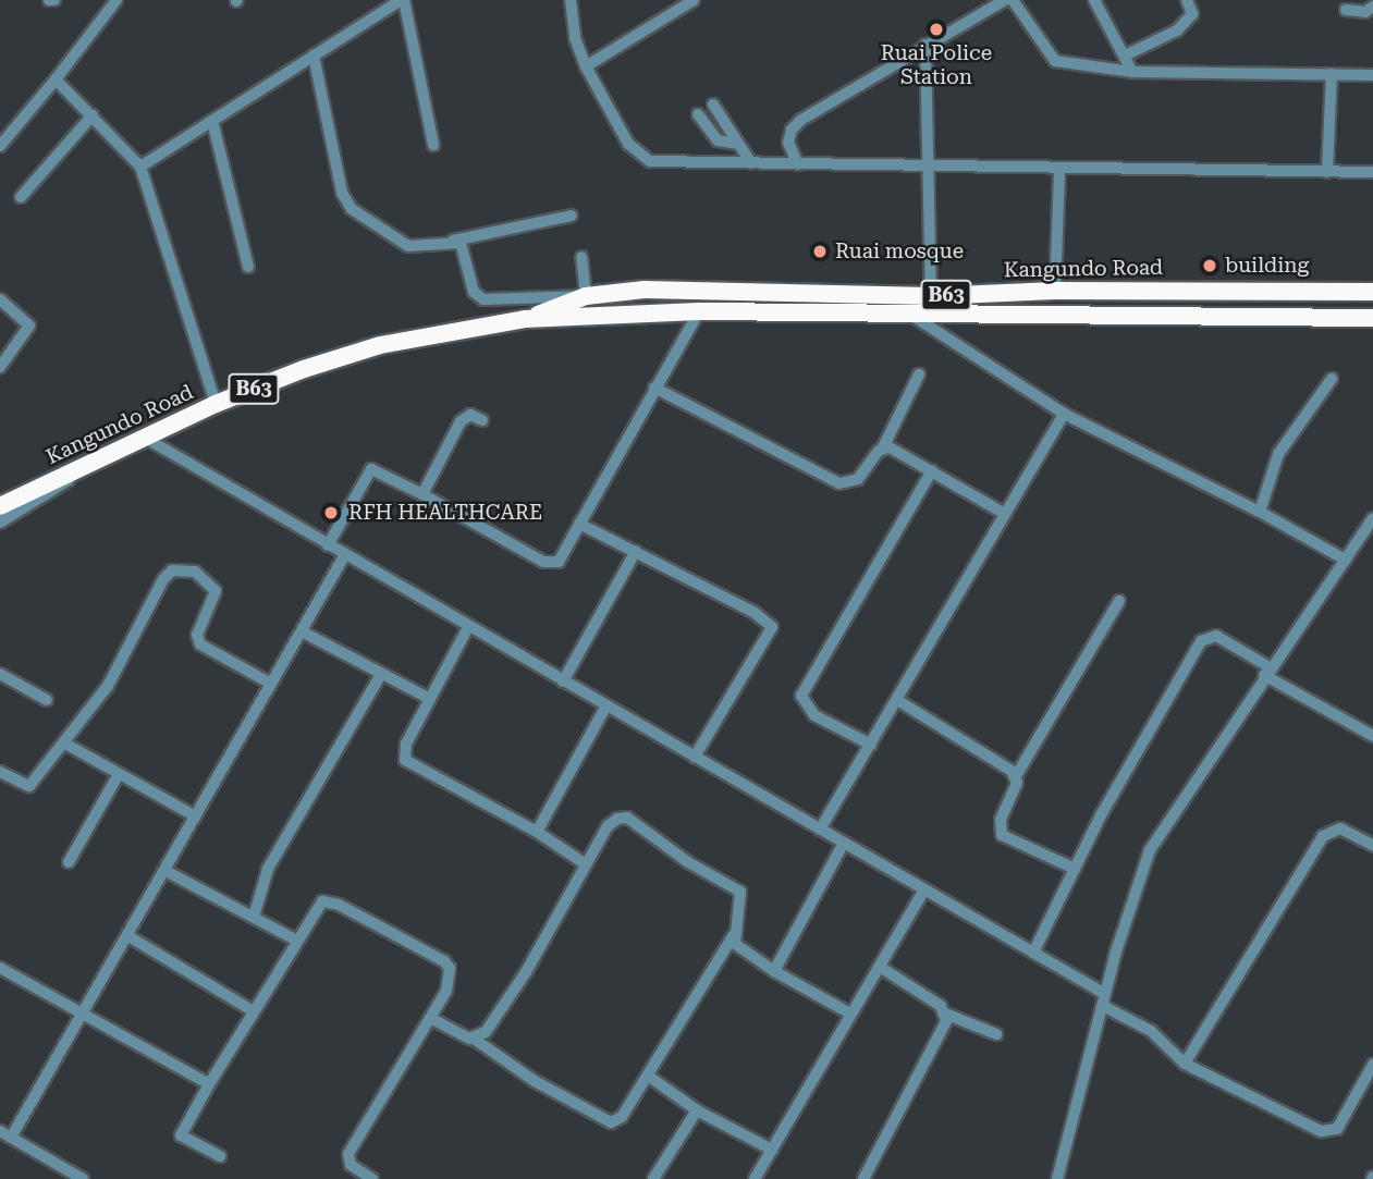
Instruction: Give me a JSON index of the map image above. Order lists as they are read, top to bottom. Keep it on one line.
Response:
{"streets":{"highway":["Kangundo Road","B63"]},"places":["Ruai Police Station","Ruai mosque","building","RFH HEALTHCARE"]}
